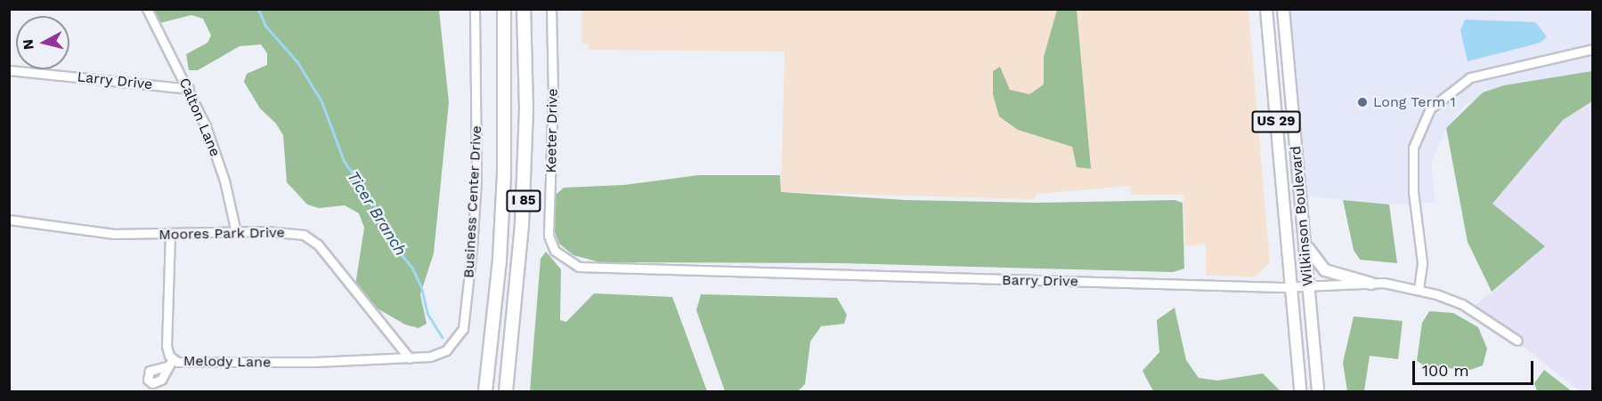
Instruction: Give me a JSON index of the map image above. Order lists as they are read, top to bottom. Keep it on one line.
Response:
{"streets":{"highway":["I 85"],"main road":["US 29","Wilkinson Boulevard"],"street":["Larry Drive","Calton Lane","Keeter Drive","Business Center Drive","Moores Park Drive","Barry Drive","Melody Lane"]},"crossings":[["Larry Drive","Calton Lane"],["Calton Lane","Moores Park Drive"],["Keeter Drive","Barry Drive"],["Business Center Drive","Moores Park Drive"],["Business Center Drive","Melody Lane"],["Wilkinson Boulevard","Barry Drive"],["Moores Park Drive","Melody Lane"]],"water":["Ticer Branch"],"places":["Long Term 1"],"scale_bar":"100 m","north":"left"}
